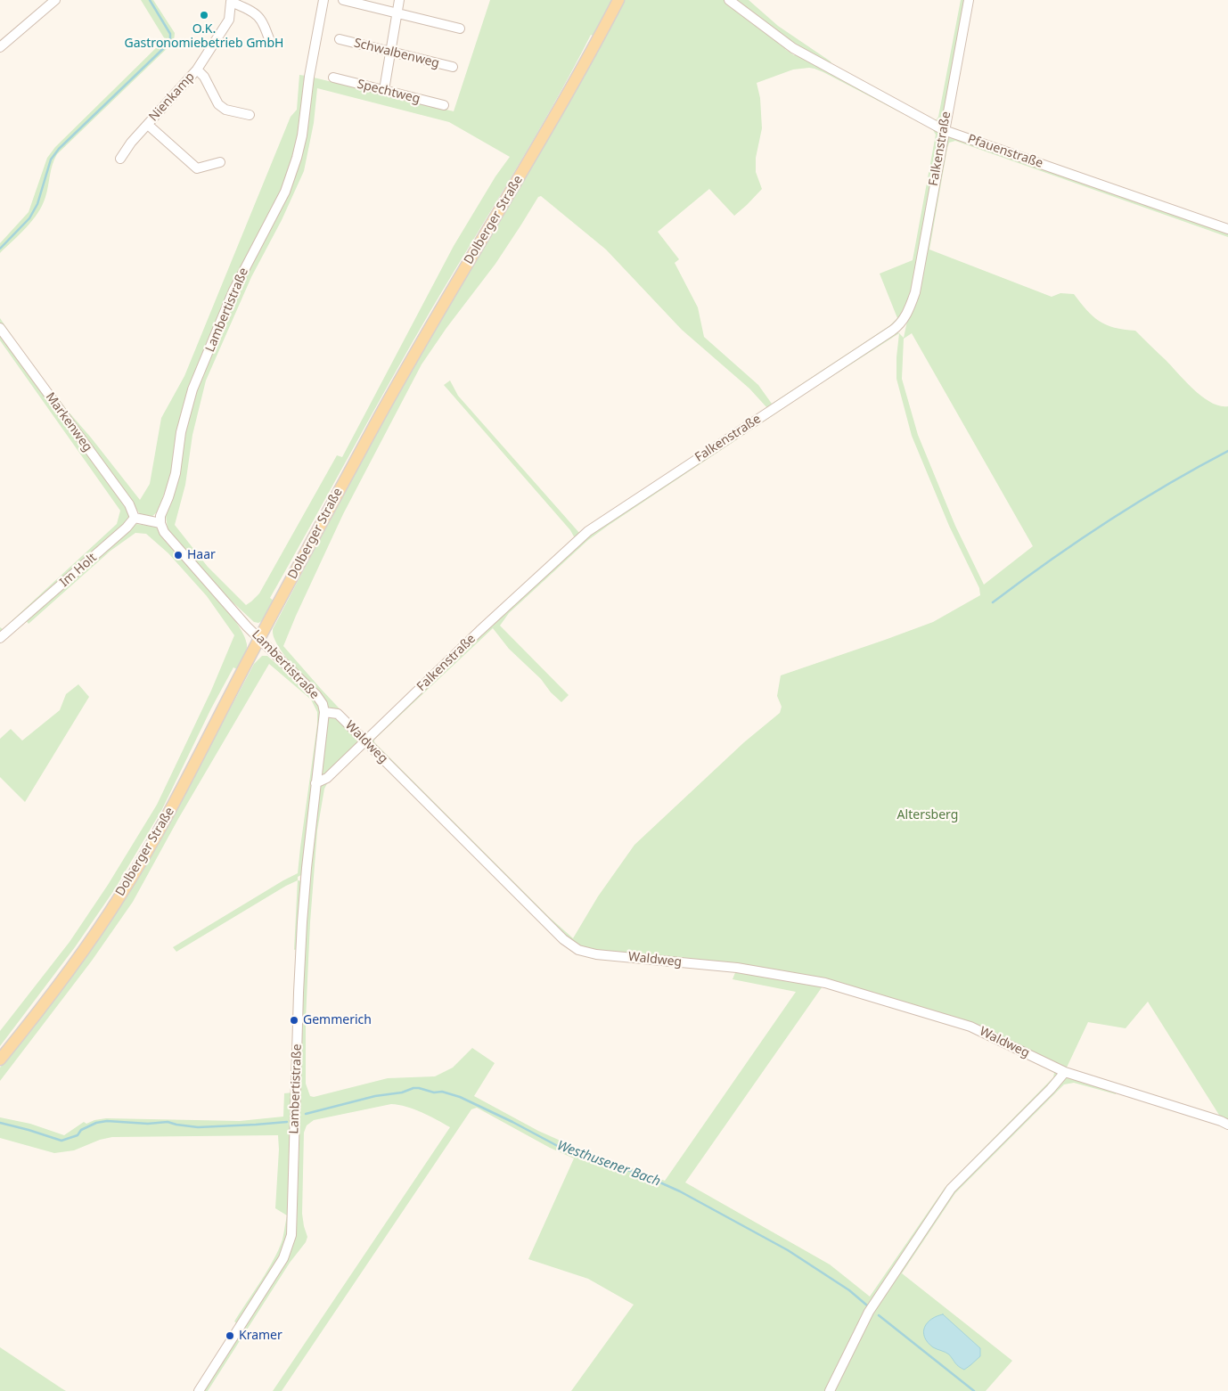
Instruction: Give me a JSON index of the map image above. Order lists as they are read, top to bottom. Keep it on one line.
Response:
{"streets":{"main road":["Dolberger Straße"],"street":["Schwalbenweg","Spechtweg","Nienkamp","Falkenstraße","Pfauenstraße","Lambertistraße","Markenweg","Im Holt","Waldweg"]},"crossings":[["Falkenstraße","Pfauenstraße"],["Falkenstraße","Lambertistraße"],["Falkenstraße","Waldweg"],["Dolberger Straße","Lambertistraße"],["Lambertistraße","Waldweg"],["Markenweg","Im Holt"]],"water":["Westhusener Bach"],"parks":["Altersberg"],"places":["O.K. Gastronomiebetrieb GmbH","Haar","Gemmerich","Kramer"]}
